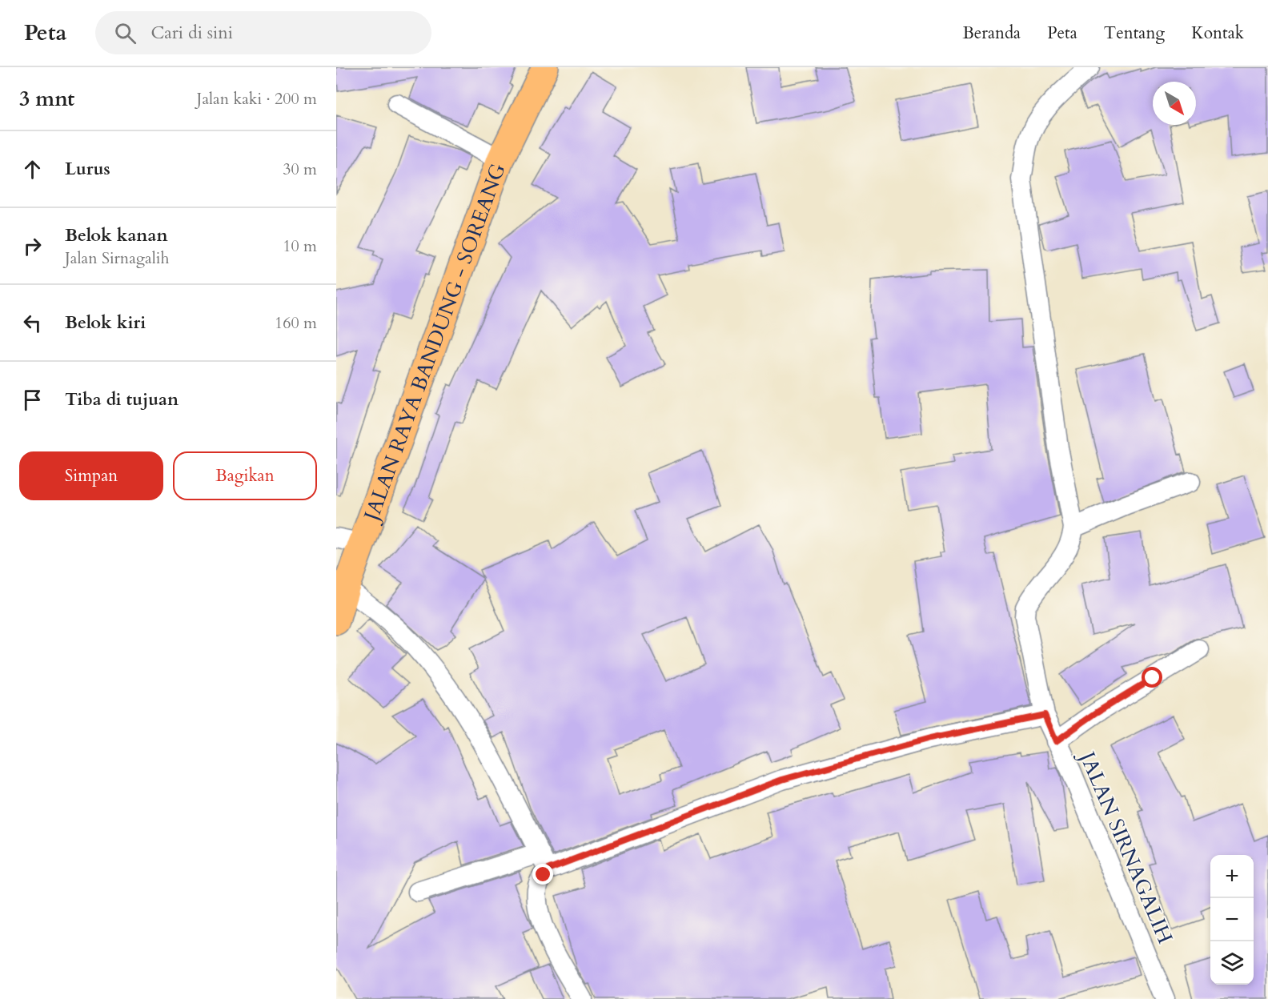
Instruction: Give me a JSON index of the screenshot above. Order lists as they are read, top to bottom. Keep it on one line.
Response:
{"streets":{"main road":["JALAN RAYA BANDUNG - SOREANG"],"street":["JALAN SIRNAGALIH"]},"north":"bottom right","page":{"header":"Peta","search":"Cari di sini","nav":["Beranda","Peta","Tentang","Kontak"],"heading":["3 mnt","Jalan kaki · 200 m"],"list":[["Lurus","30 m"],["Belok kanan","Jalan Sirnagalih","10 m"],["Belok kiri","160 m"],"Tiba di tujuan"],"buttons":["Simpan","Bagikan"],"map_buttons":["+","−"]}}
